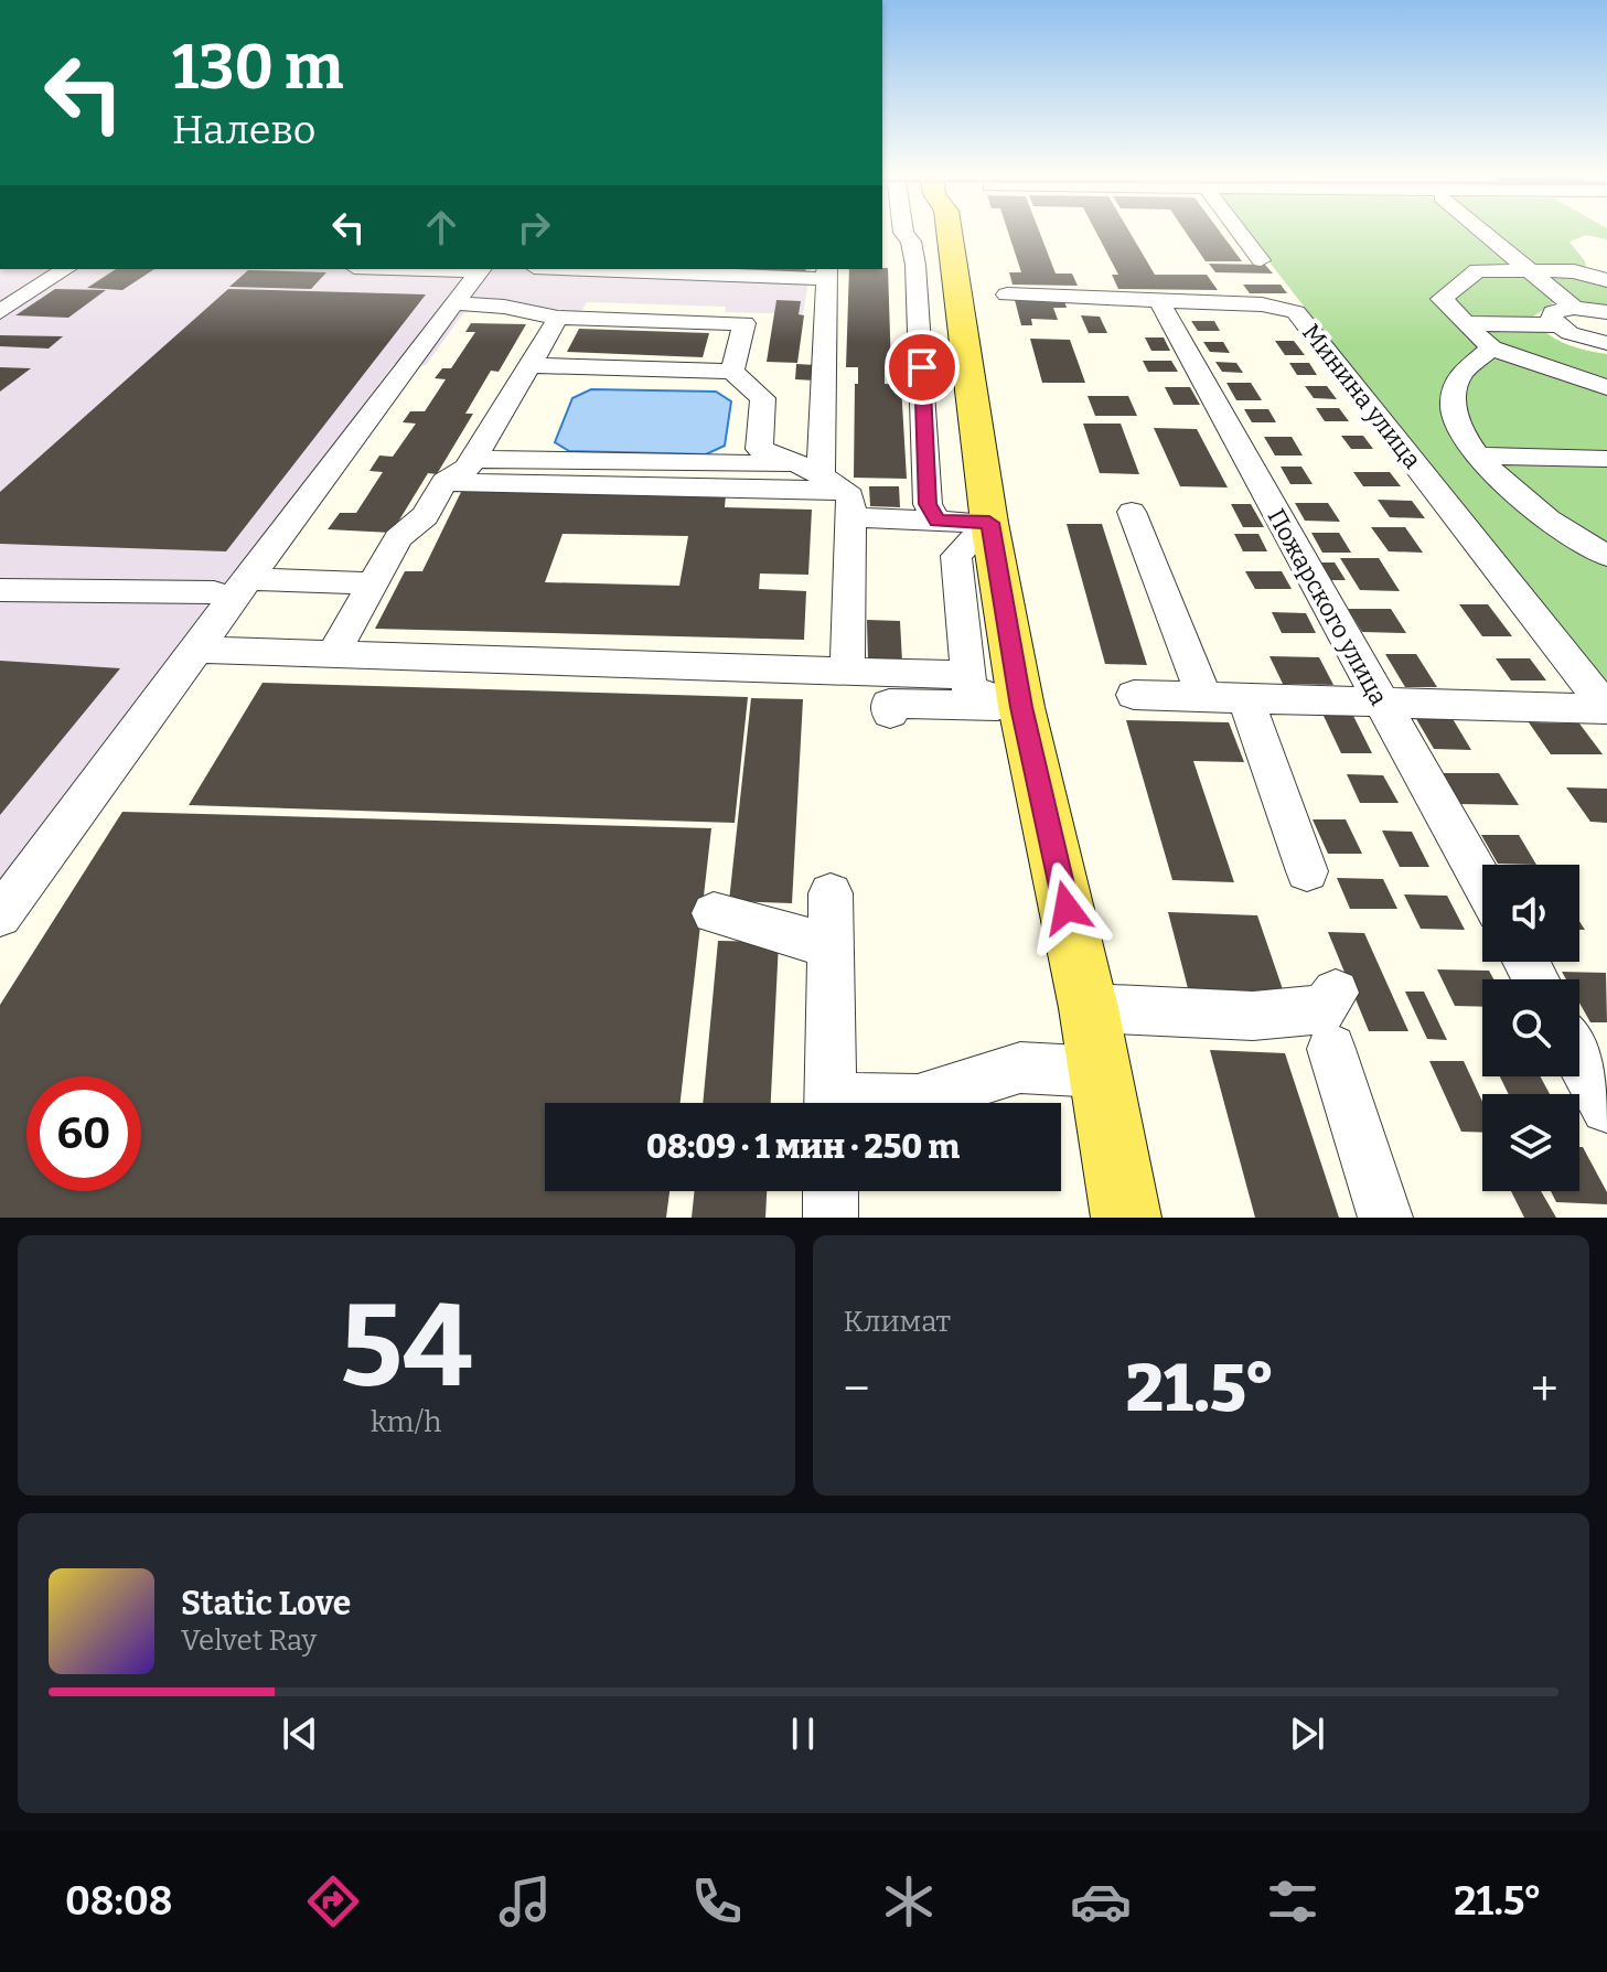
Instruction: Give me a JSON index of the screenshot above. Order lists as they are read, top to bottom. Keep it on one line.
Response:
{"streets":{"street":["Минина улица","Пожарского улица"]},"crossings":[["Минина улица","Пожарского улица"]],"page":{"turn":["130 m","Налево"],"limit":"60","trip":"08:09 · 1 мин · 250 m","tile":[["54","km/h"],"Климат"],"heat":["−","21.5°","+"],"song":["Static Love","Velvet Ray"],"tabs":["08:08","21.5°"]}}
